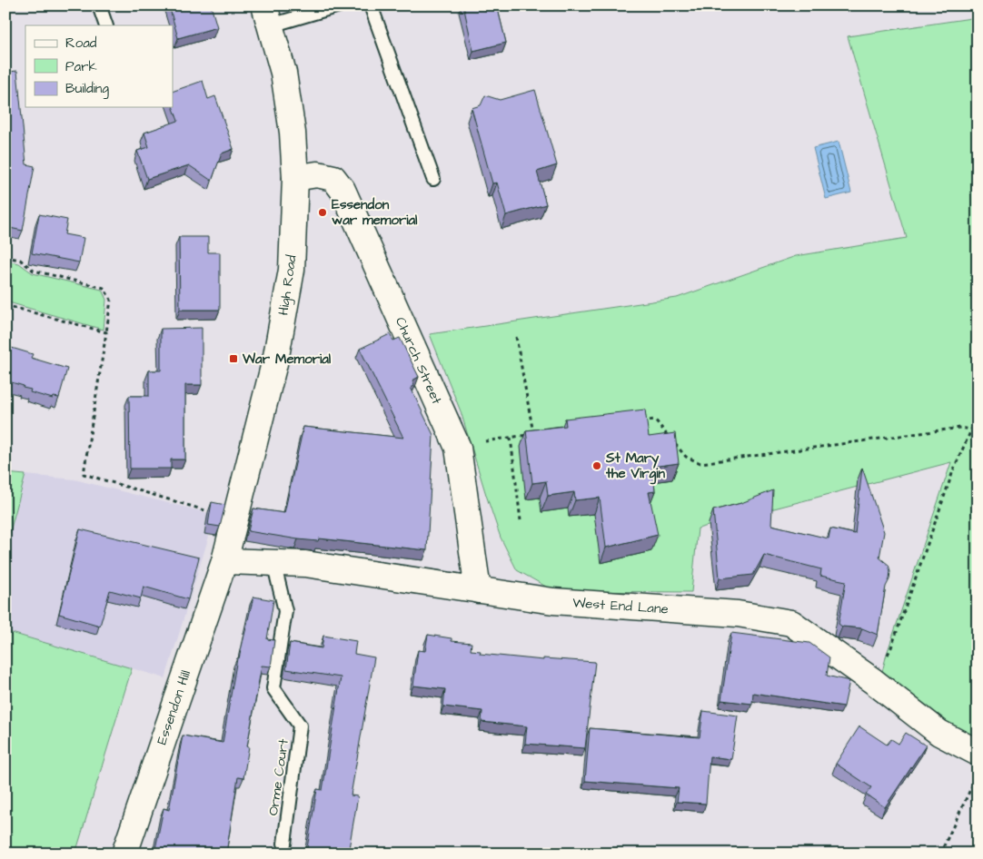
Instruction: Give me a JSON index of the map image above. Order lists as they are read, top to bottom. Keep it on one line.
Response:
{"streets":{"street":["High Road","Church Street","West End Lane","Essendon Hill"],"lane":["Orme Court"]},"crossings":[["High Road","Church Street"],["High Road","West End Lane"],["High Road","Essendon Hill"],["Church Street","West End Lane"],["West End Lane","Essendon Hill"],["West End Lane","Orme Court"]],"places":{"other":["Essendon war memorial","St Mary the Virgin"],"transit":["War Memorial"]},"legend":["Road","Park","Building"]}
